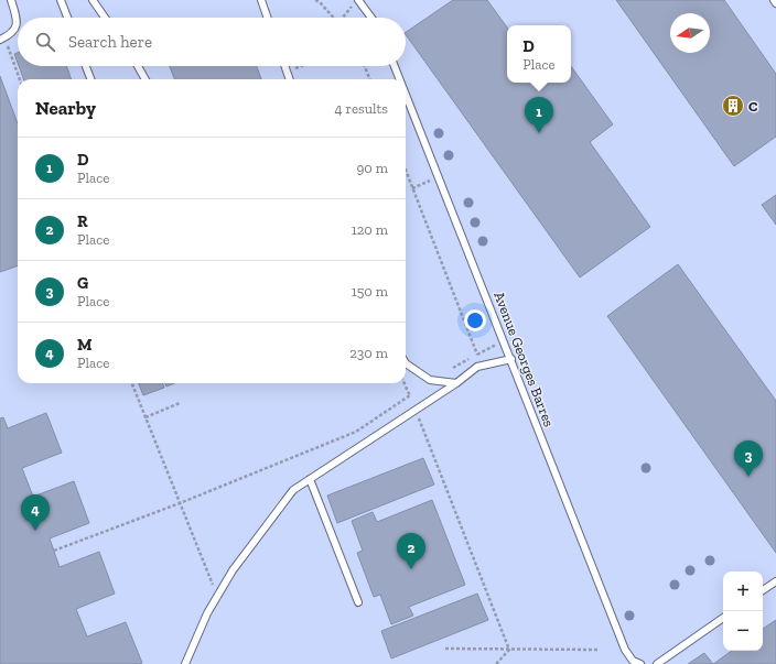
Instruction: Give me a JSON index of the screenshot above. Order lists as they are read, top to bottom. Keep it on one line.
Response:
{"streets":{"lane":["Avenue Georges Barres"]},"places":{"building":["C"]},"north":"left","page":{"search":"Search here","popup":["D","Place"],"heading":["Nearby","4 results"],"pins":["1","3","4","2"],"list":[{"mark":"1","name":"D","note":"Place","value":"90 m"},{"mark":"2","name":"R","note":"Place","value":"120 m"},{"mark":"3","name":"G","note":"Place","value":"150 m"},{"mark":"4","name":"M","note":"Place","value":"230 m"}],"map_buttons":["+","−"]}}
